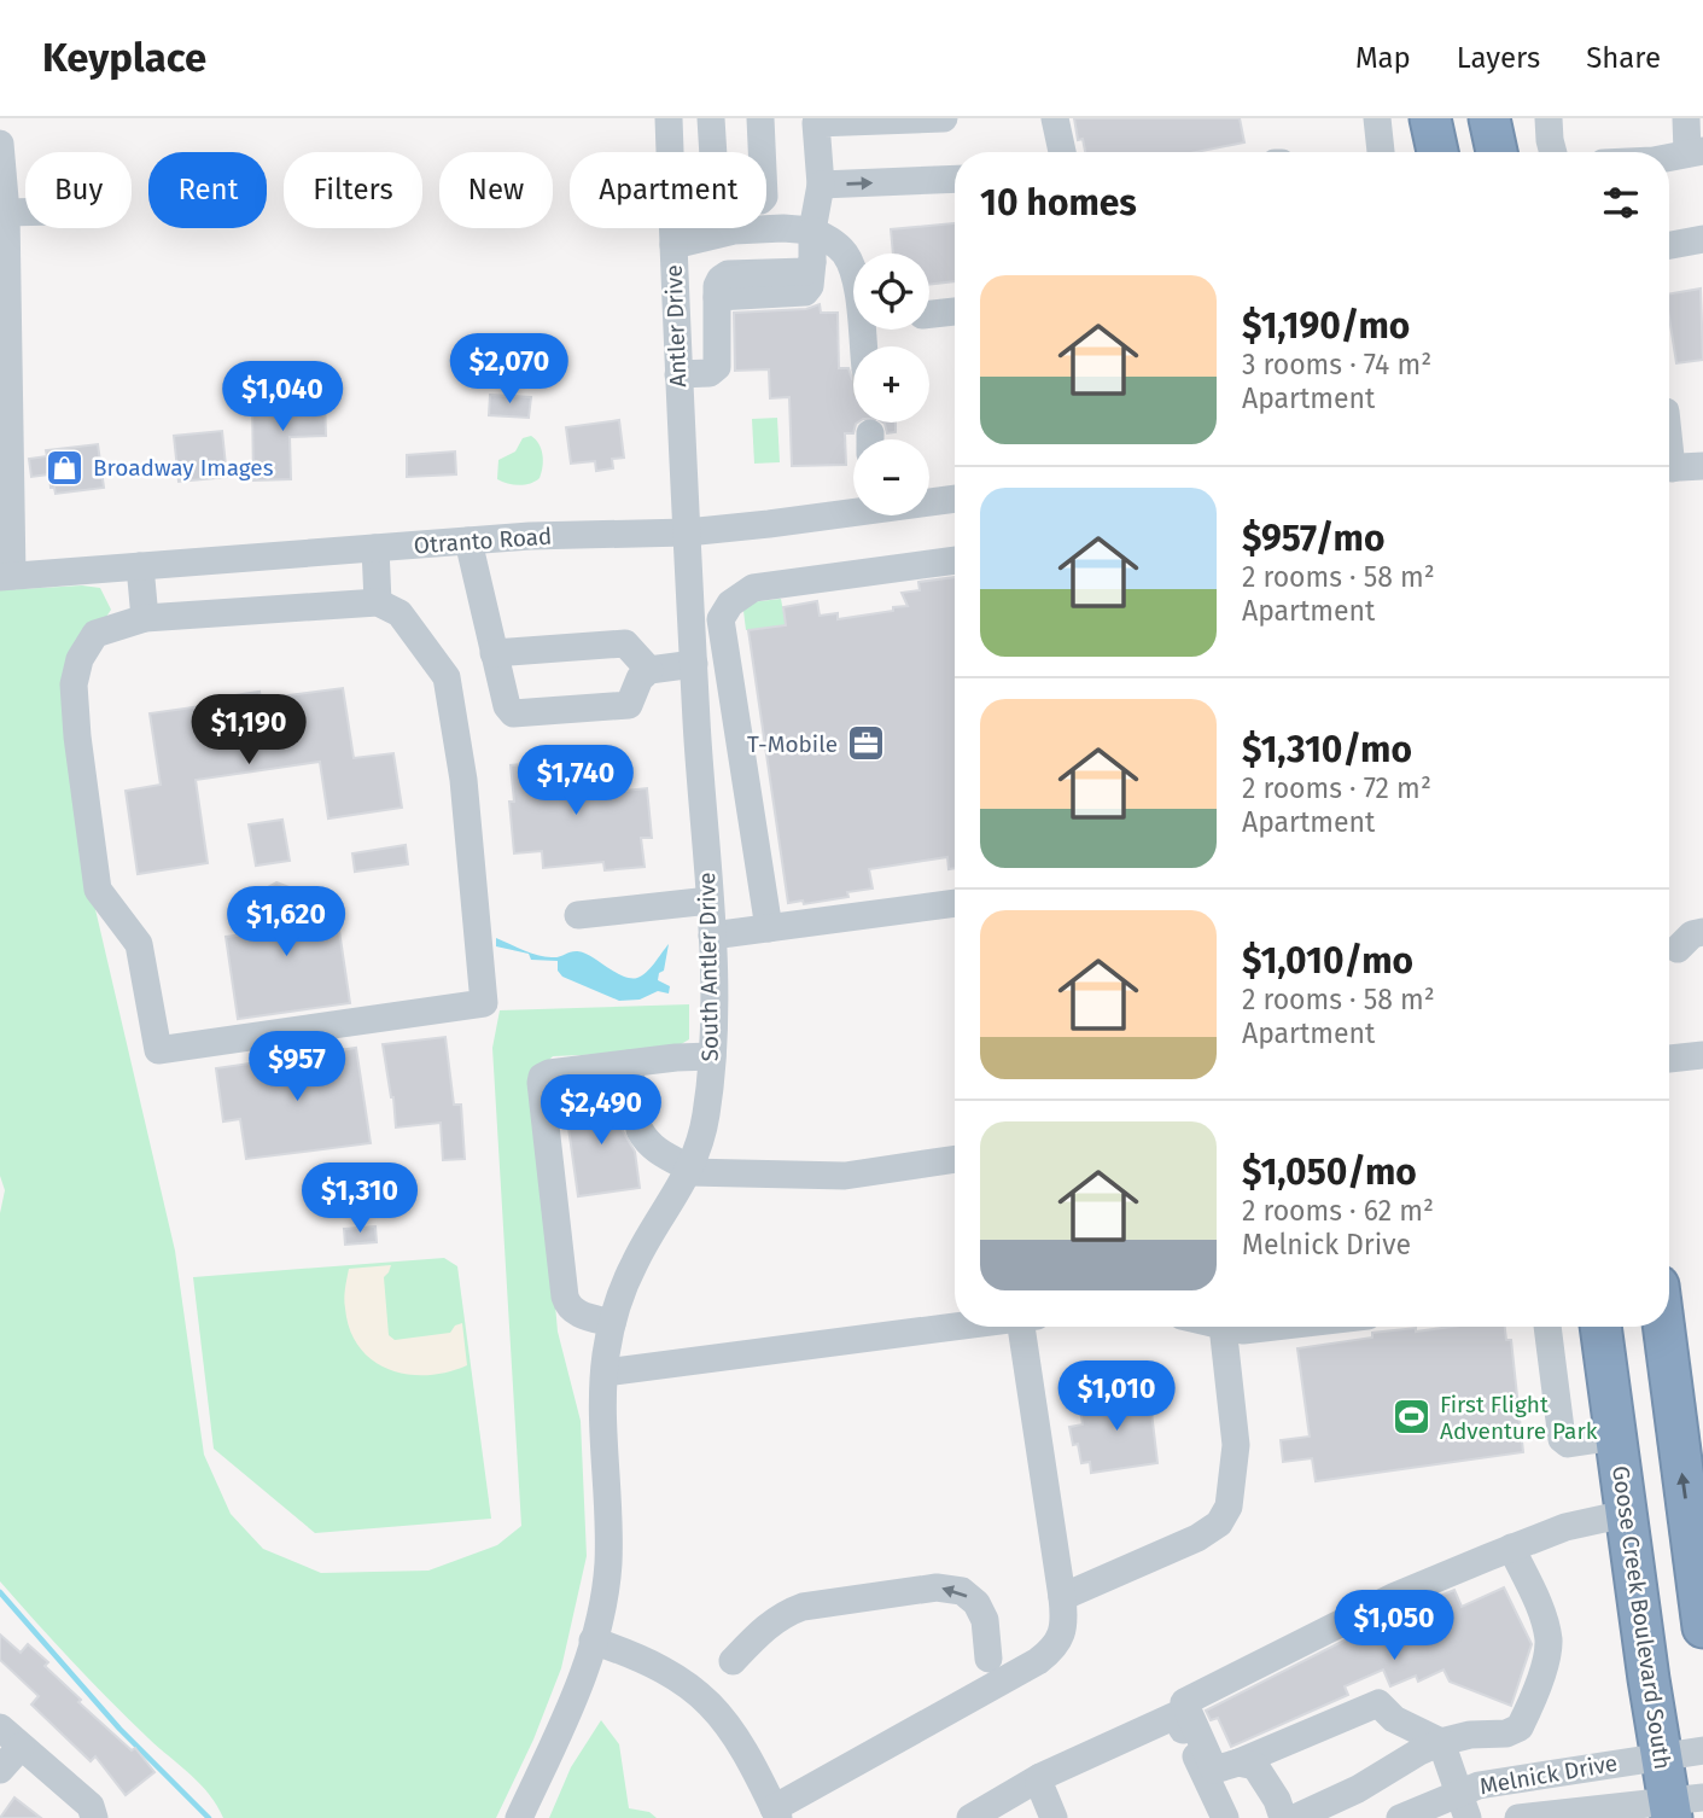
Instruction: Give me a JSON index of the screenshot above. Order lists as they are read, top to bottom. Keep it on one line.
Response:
{"streets":{"highway":["Goose Creek Boulevard South"],"street":["Antler Drive","Otranto Road","South Antler Drive","Melnick Drive"]},"crossings":[["Antler Drive","Otranto Road"],["Antler Drive","South Antler Drive"],["Otranto Road","South Antler Drive"],["Goose Creek Boulevard South","Melnick Drive"]],"places":{"shop":["Broadway Images"],"office":["T-Mobile"],"sports":["First Flight Adventure Park"]},"page":{"header":"Keyplace","nav":["Map","Layers","Share"],"chip":["Buy","Rent","Filters","New","Apartment"],"heading":"10 homes","map_buttons":["+","−"],"list":[{"name":"$1,190/mo","note":"3 rooms · 74 m² · Apartment"},{"name":"$957/mo","note":"2 rooms · 58 m² · Apartment"},{"name":"$1,310/mo","note":"2 rooms · 72 m² · Apartment"},{"name":"$1,010/mo","note":"2 rooms · 58 m² · Apartment"},{"name":"$1,050/mo","note":"2 rooms · 62 m² · Melnick Drive"}],"price":["$2,070","$1,040","$1,190","$1,740","$1,620","$957","$2,490","$1,310","$1,010","$1,050"]}}
